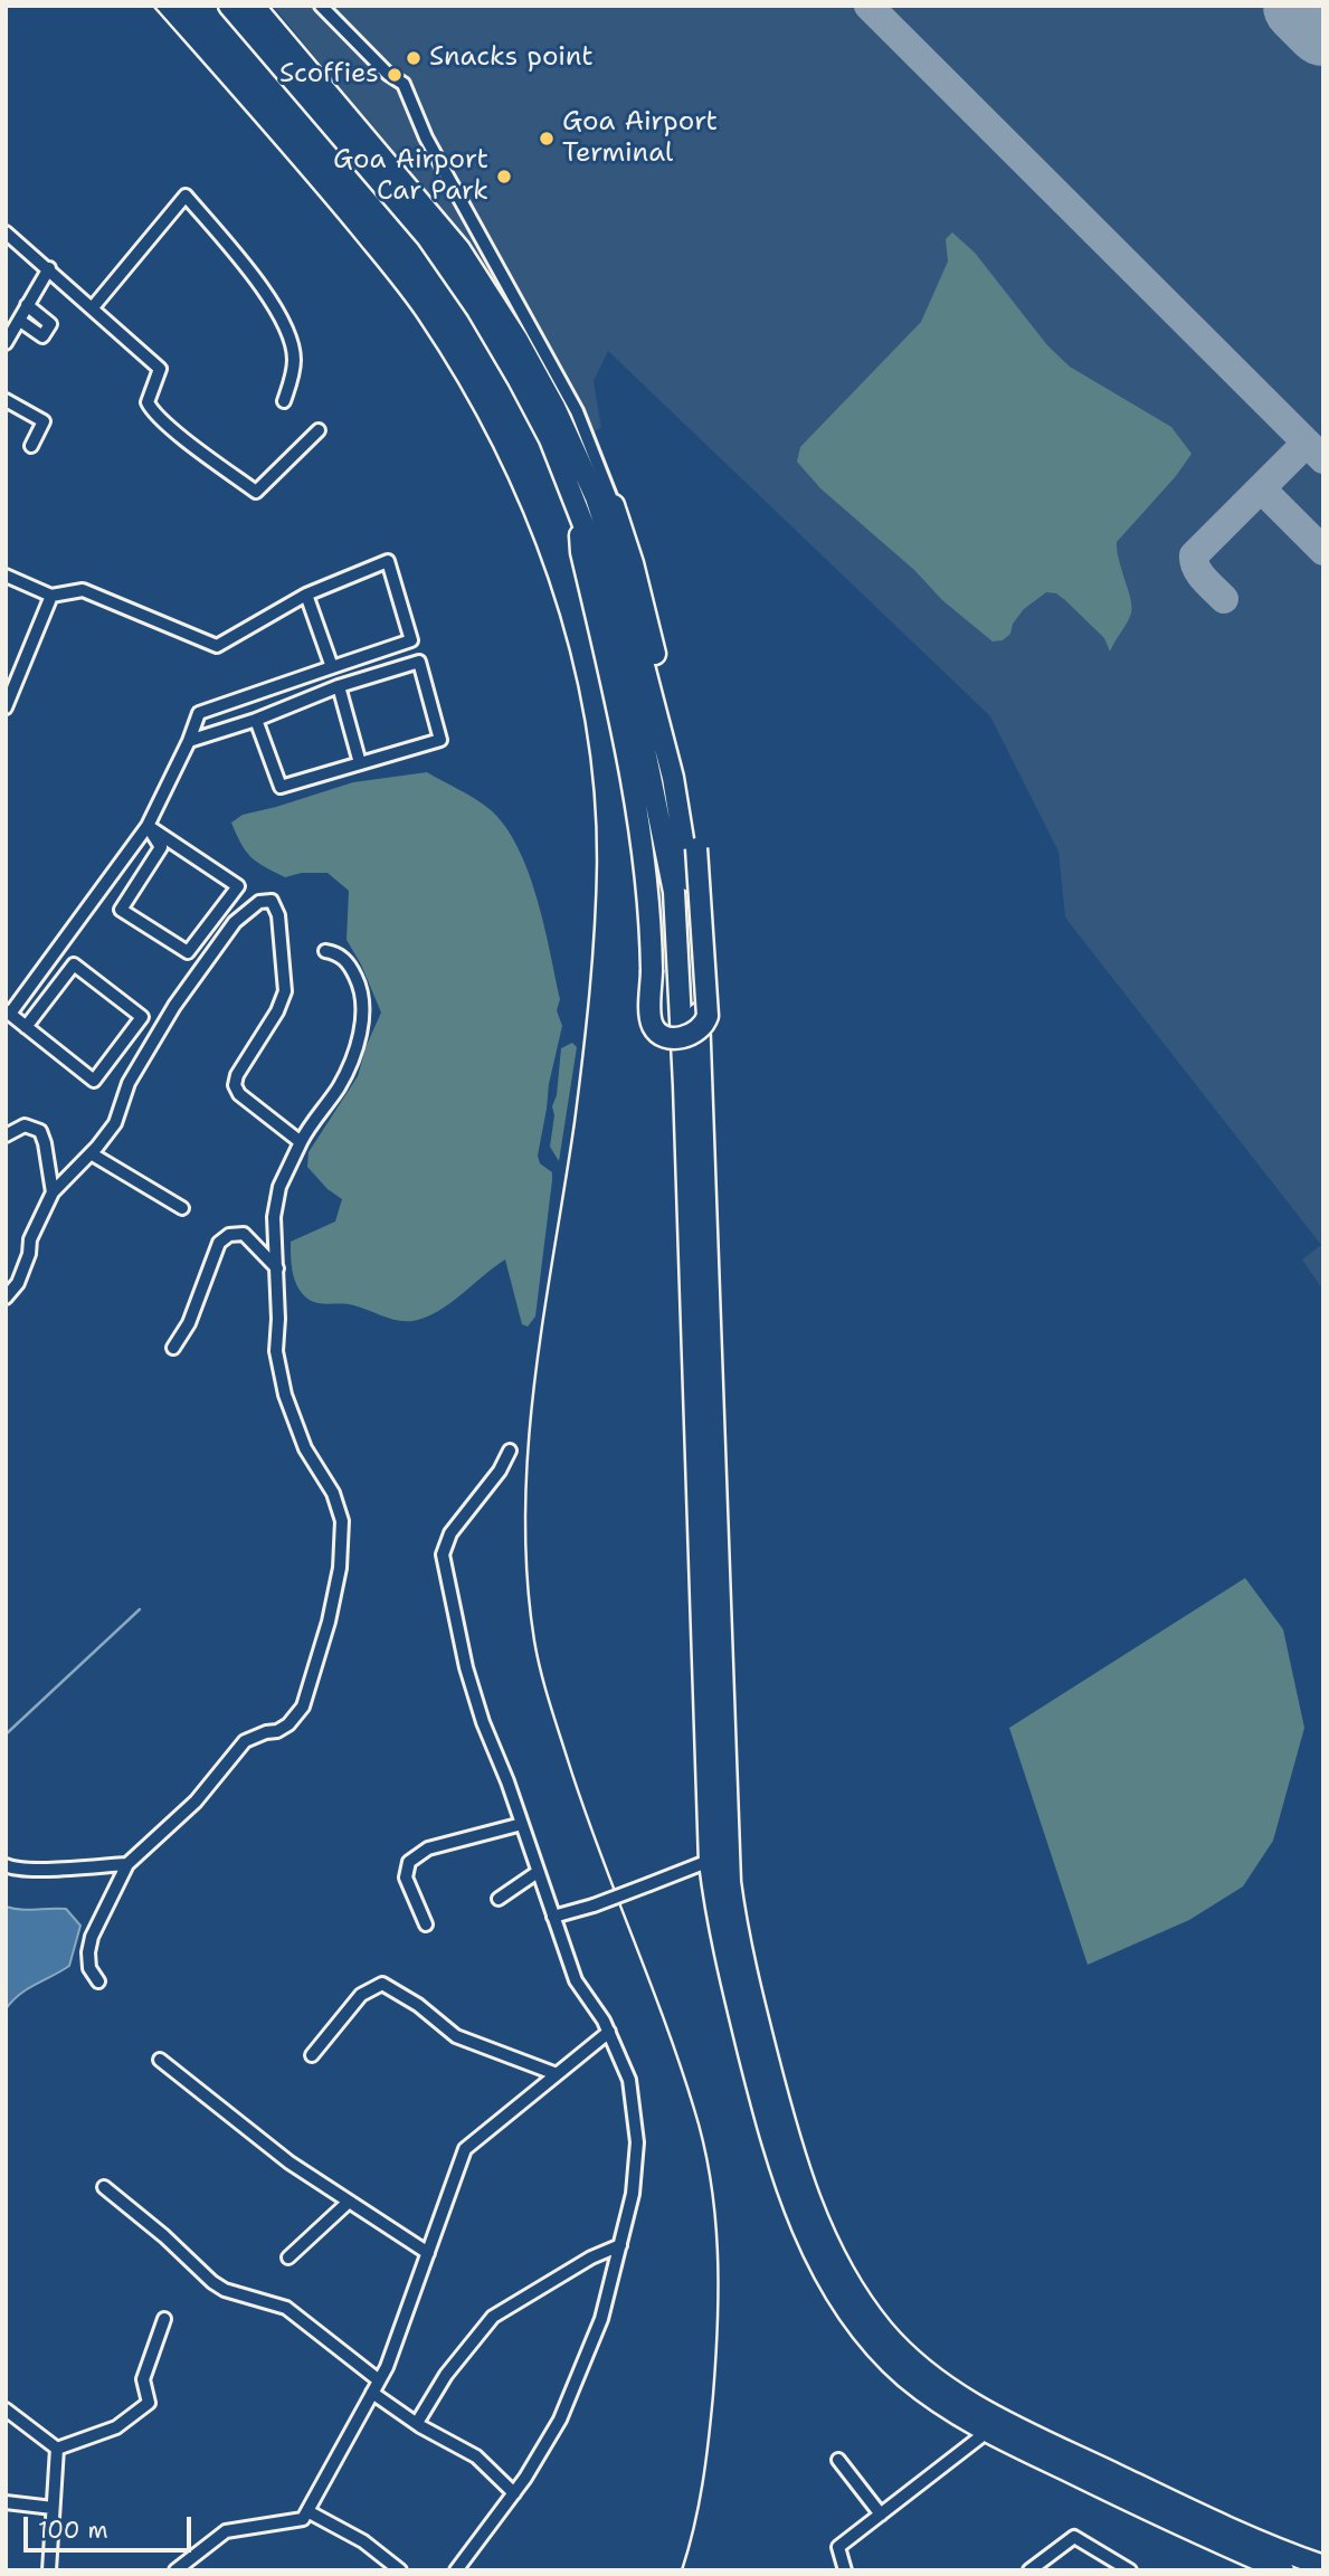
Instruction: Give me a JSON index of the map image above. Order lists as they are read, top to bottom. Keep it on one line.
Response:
{"places":["Snacks point","Scoffies","Goa Airport Terminal","Goa Airport Car Park"],"scale_bar":"100 m"}
